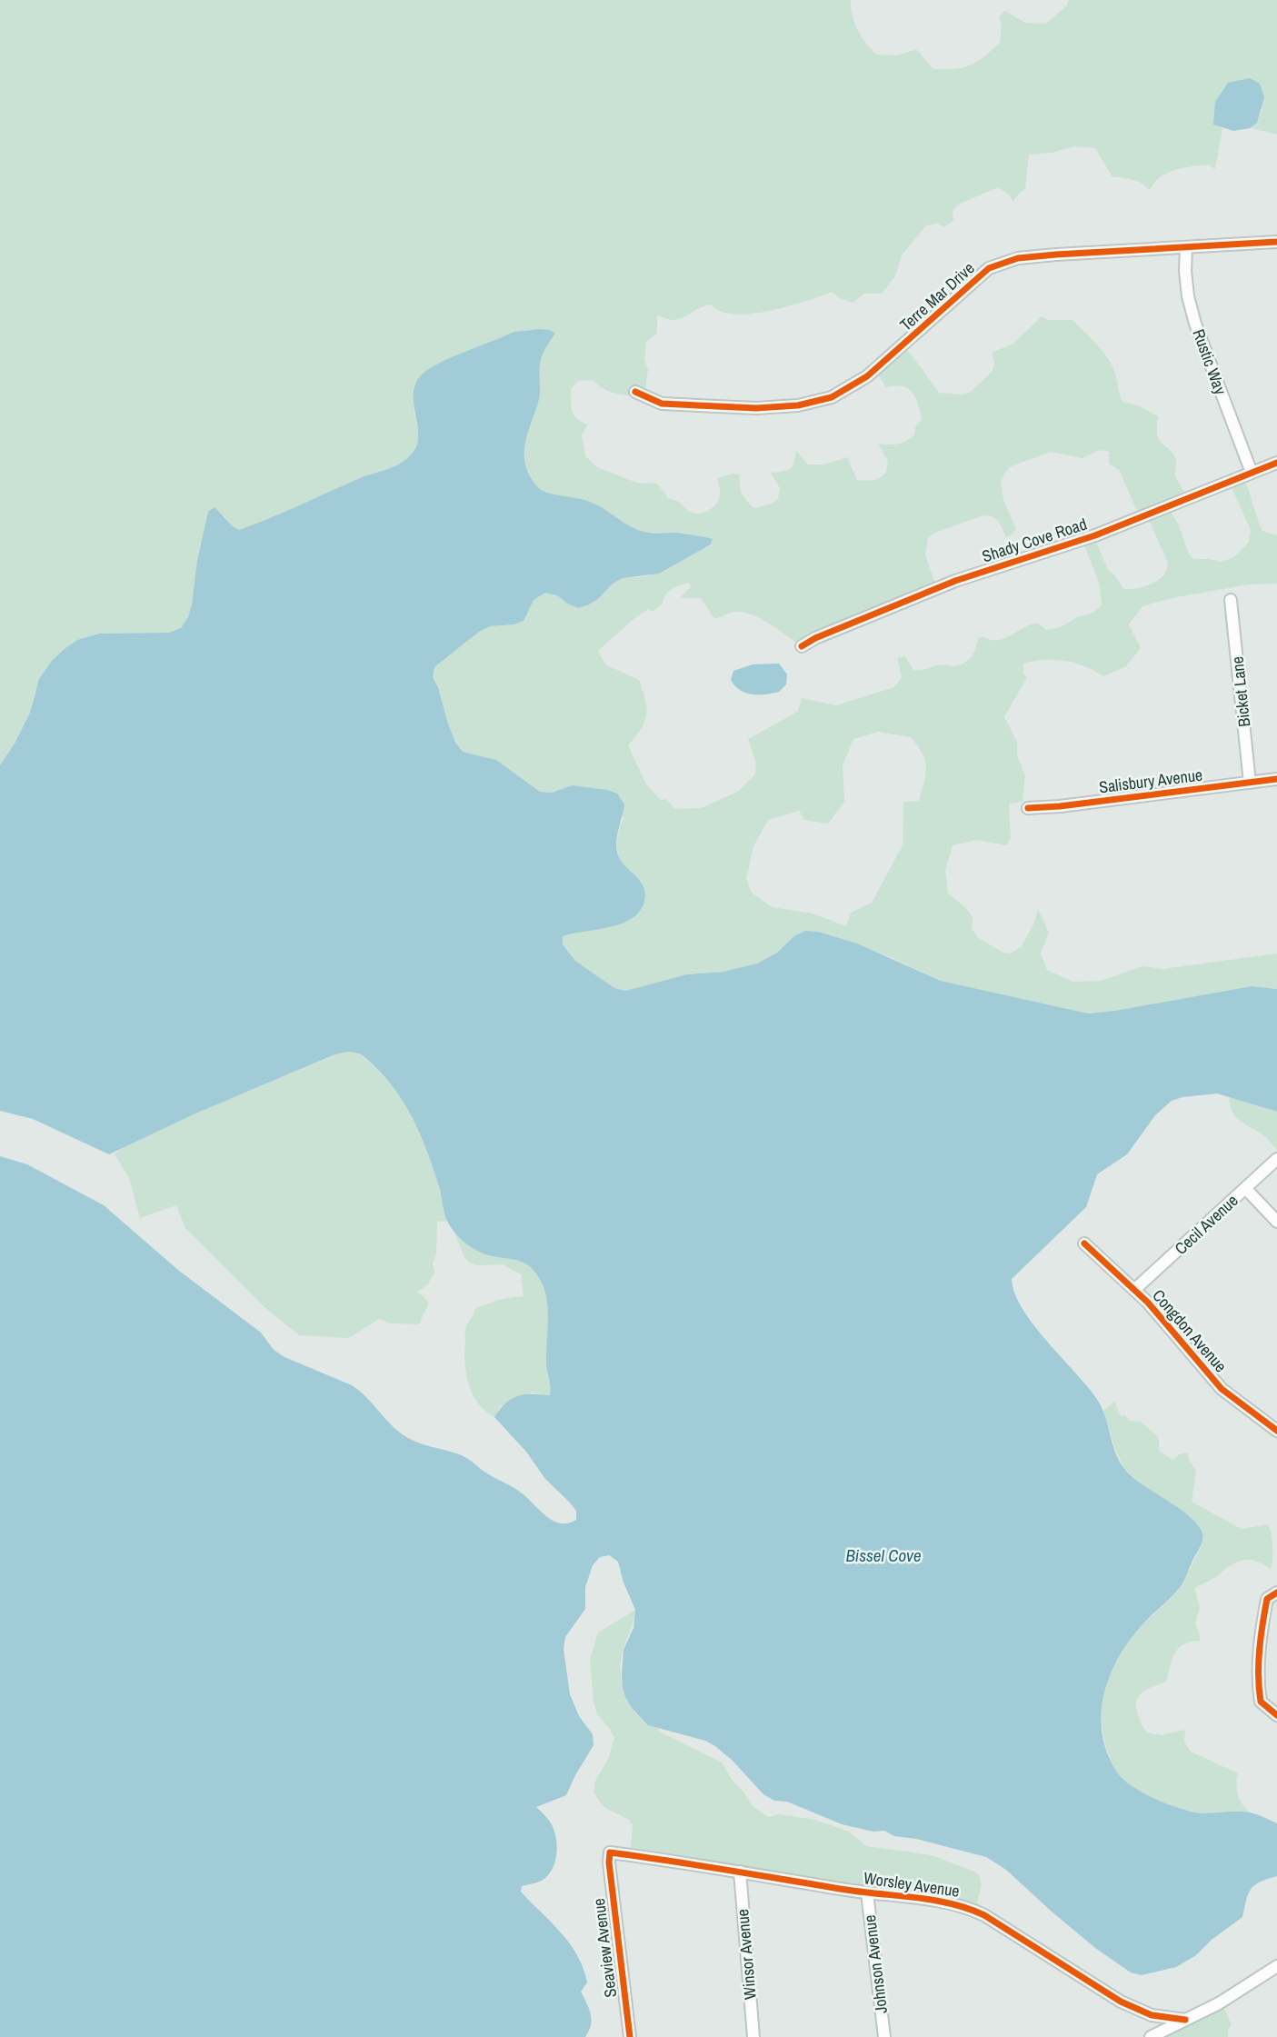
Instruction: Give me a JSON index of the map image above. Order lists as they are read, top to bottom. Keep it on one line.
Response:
{"streets":{"street":["Terre Mar Drive","Rustic Way","Shady Cove Road","Bicket Lane","Salisbury Avenue","Cecil Avenue","Congdon Avenue","Worsley Avenue","Seaview Avenue","Winsor Avenue","Johnson Avenue"]},"crossings":[["Terre Mar Drive","Rustic Way"],["Rustic Way","Shady Cove Road"],["Bicket Lane","Salisbury Avenue"],["Cecil Avenue","Congdon Avenue"],["Worsley Avenue","Seaview Avenue"],["Worsley Avenue","Winsor Avenue"],["Worsley Avenue","Johnson Avenue"]],"water":["Bissel Cove"]}
